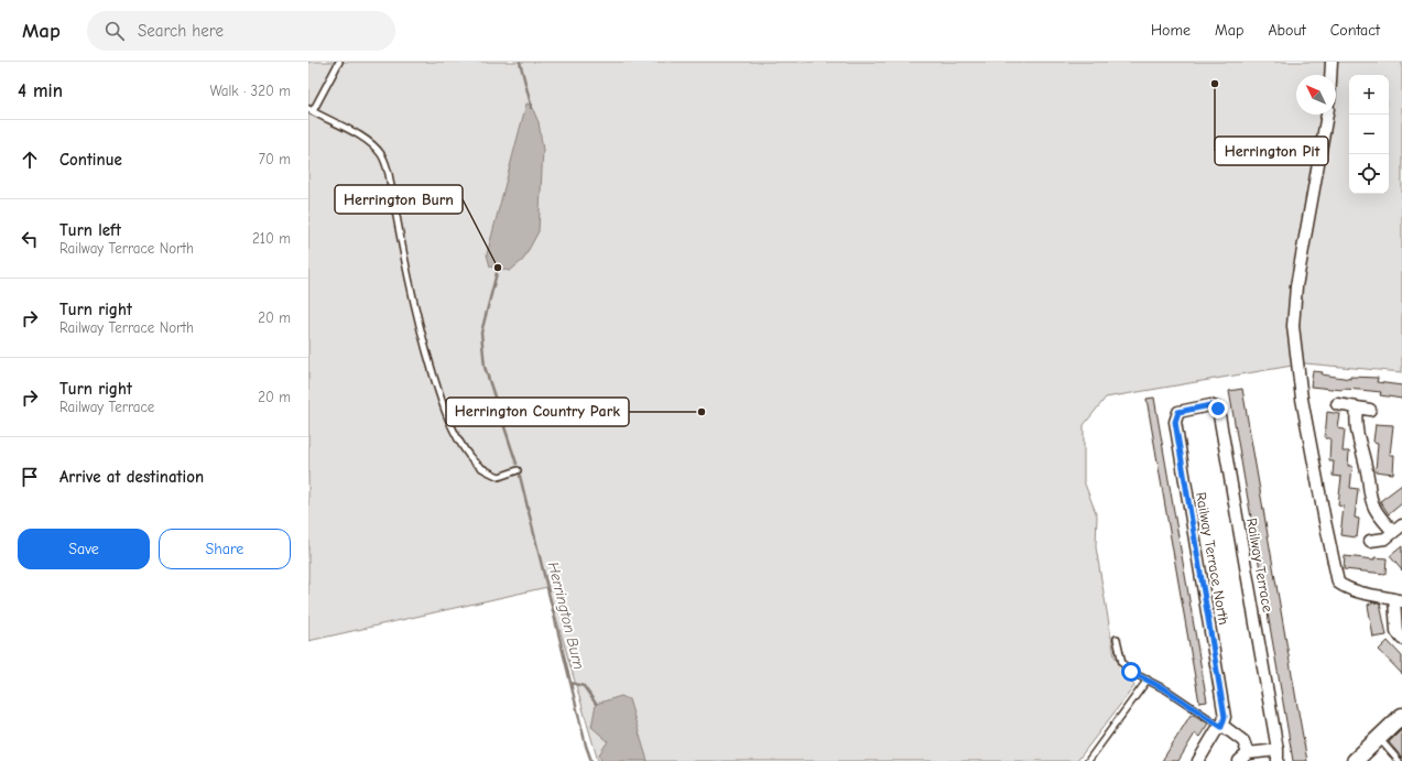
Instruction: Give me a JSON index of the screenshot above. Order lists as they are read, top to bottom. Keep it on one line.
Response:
{"streets":{"street":["Railway Terrace North","Railway Terrace"]},"crossings":[["Railway Terrace North","Railway Terrace"]],"water":["Herrington Burn"],"places":["Herrington Pit","Herrington Burn","Herrington Country Park"],"north":"top left","page":{"header":"Map","search":"Search here","nav":["Home","Map","About","Contact"],"heading":["4 min","Walk · 320 m"],"map_buttons":["+","−"],"list":[["Continue","70 m"],["Turn left","Railway Terrace North","210 m"],["Turn right","Railway Terrace North","20 m"],["Turn right","Railway Terrace","20 m"],"Arrive at destination"],"buttons":["Save","Share"]}}
